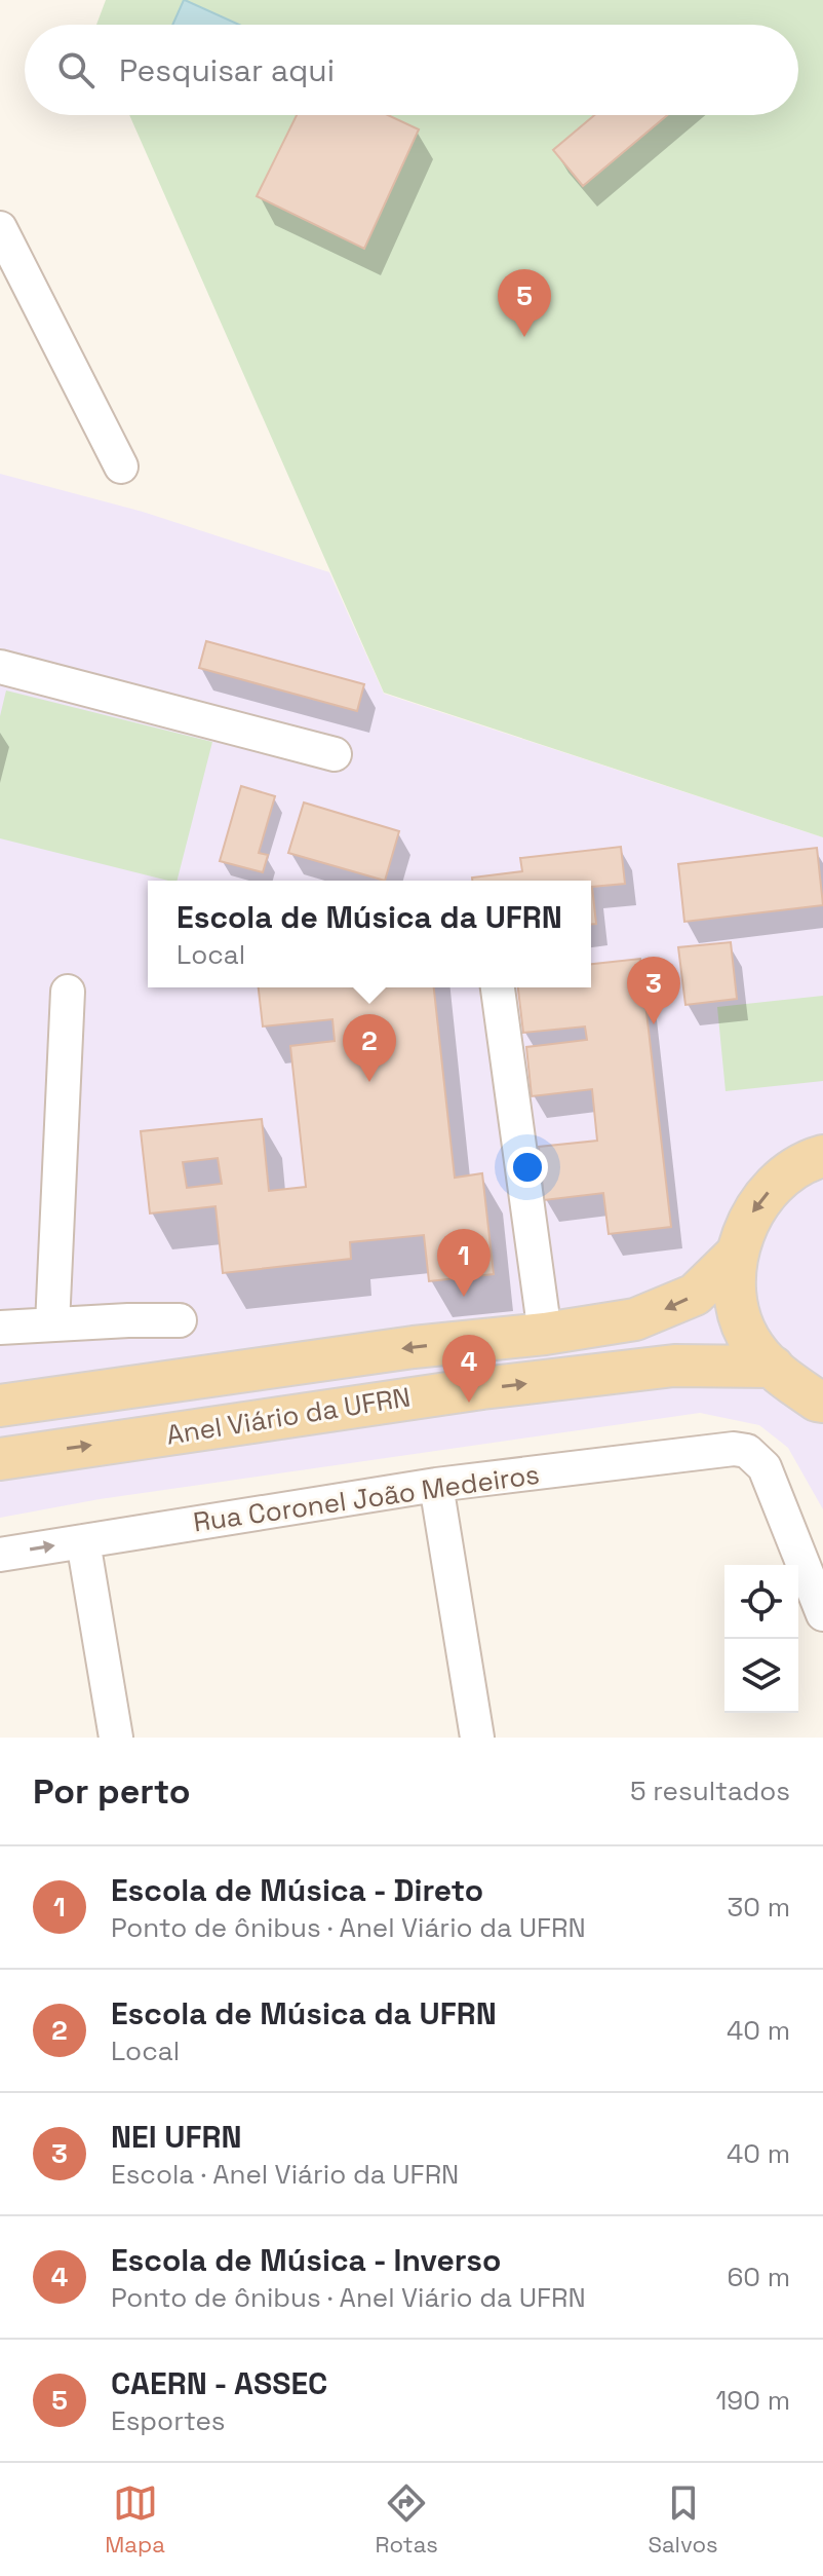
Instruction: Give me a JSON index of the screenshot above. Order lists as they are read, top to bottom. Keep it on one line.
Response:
{"streets":{"main road":["Anel Viário da UFRN"],"street":["Rua Coronel João Medeiros"]},"page":{"search":"Pesquisar aqui","pins":["5","3","2","1","4"],"popup":["Escola de Música da UFRN","Local"],"heading":["Por perto","5 resultados"],"list":[{"mark":"1","name":"Escola de Música - Direto","note":"Ponto de ônibus · Anel Viário da UFRN","value":"30 m"},{"mark":"2","name":"Escola de Música da UFRN","note":"Local","value":"40 m"},{"mark":"3","name":"NEI UFRN","note":"Escola · Anel Viário da UFRN","value":"40 m"},{"mark":"4","name":"Escola de Música - Inverso","note":"Ponto de ônibus · Anel Viário da UFRN","value":"60 m"},{"mark":"5","name":"CAERN - ASSEC","note":"Esportes","value":"190 m"}],"nav":["Mapa","Rotas","Salvos"]}}
